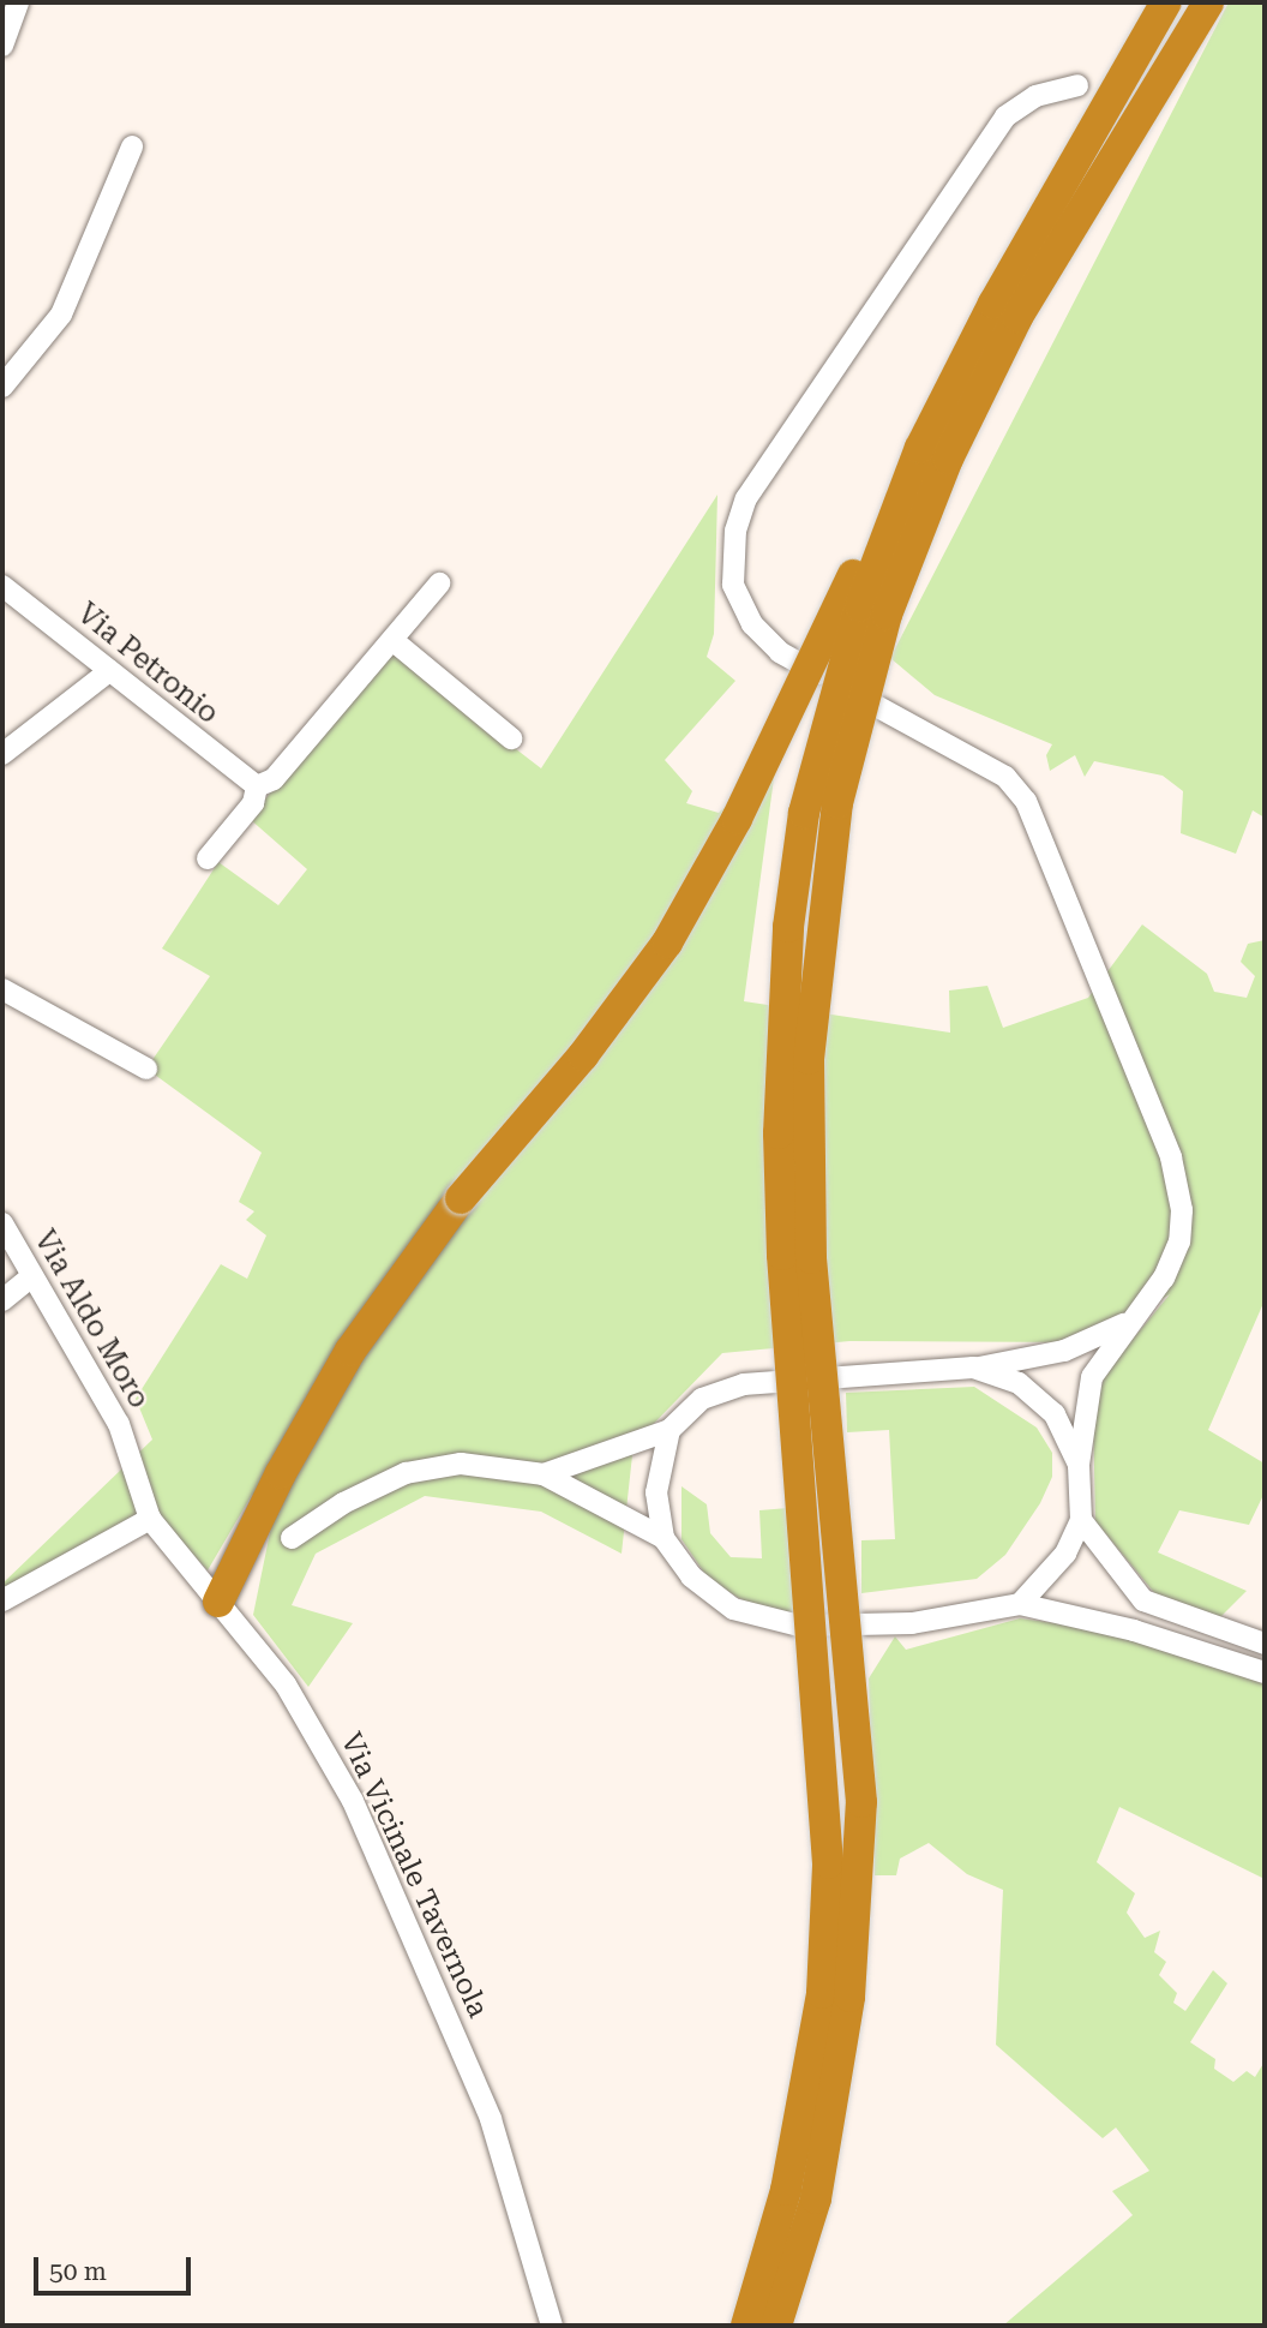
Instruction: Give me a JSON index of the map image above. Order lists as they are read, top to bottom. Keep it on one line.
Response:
{"streets":{"street":["Via Petronio","Via Aldo Moro","Via Vicinale Tavernola"]},"crossings":[["Via Aldo Moro","Via Vicinale Tavernola"]],"scale_bar":"50 m"}
